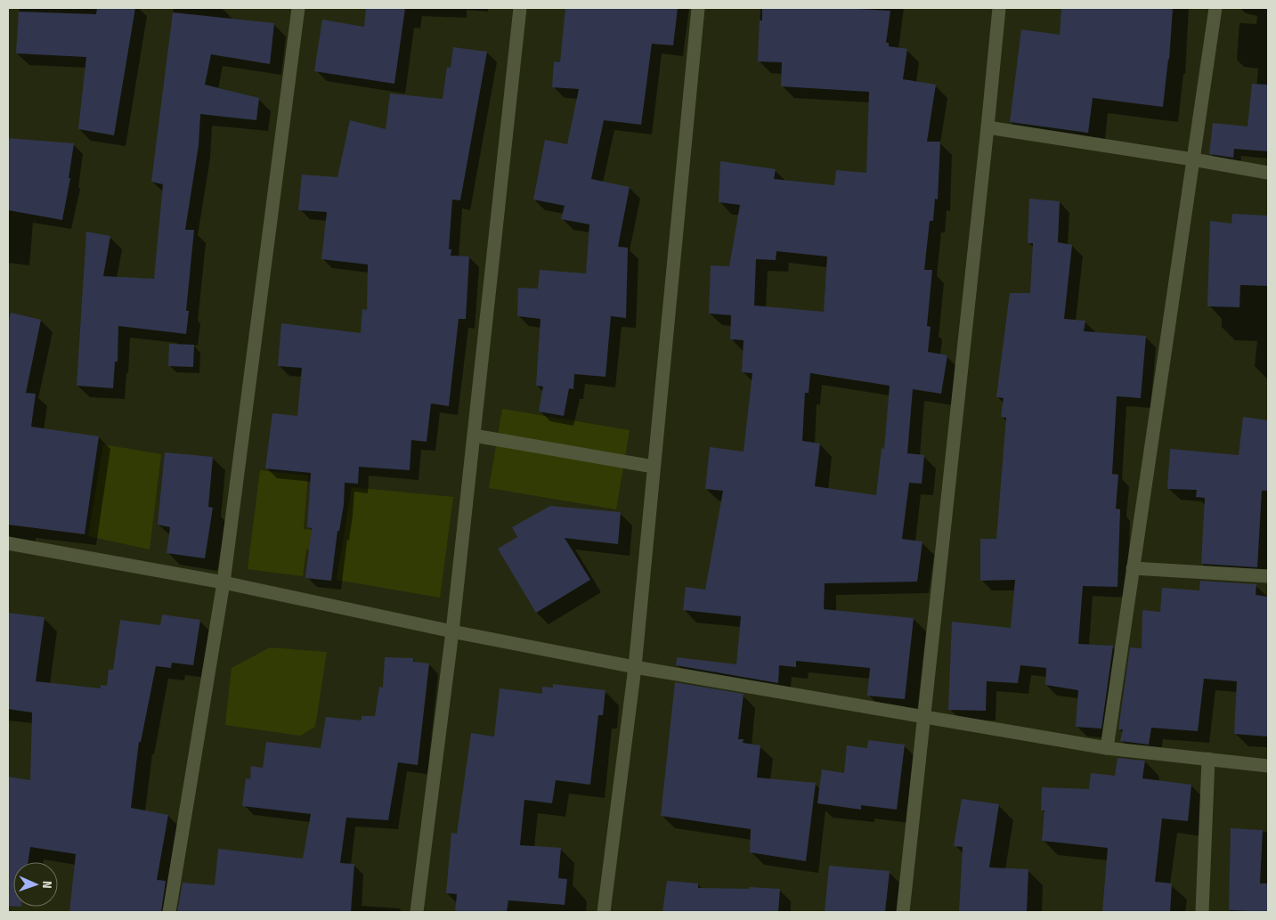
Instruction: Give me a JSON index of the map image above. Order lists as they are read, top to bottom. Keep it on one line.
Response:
{"north":"right"}
